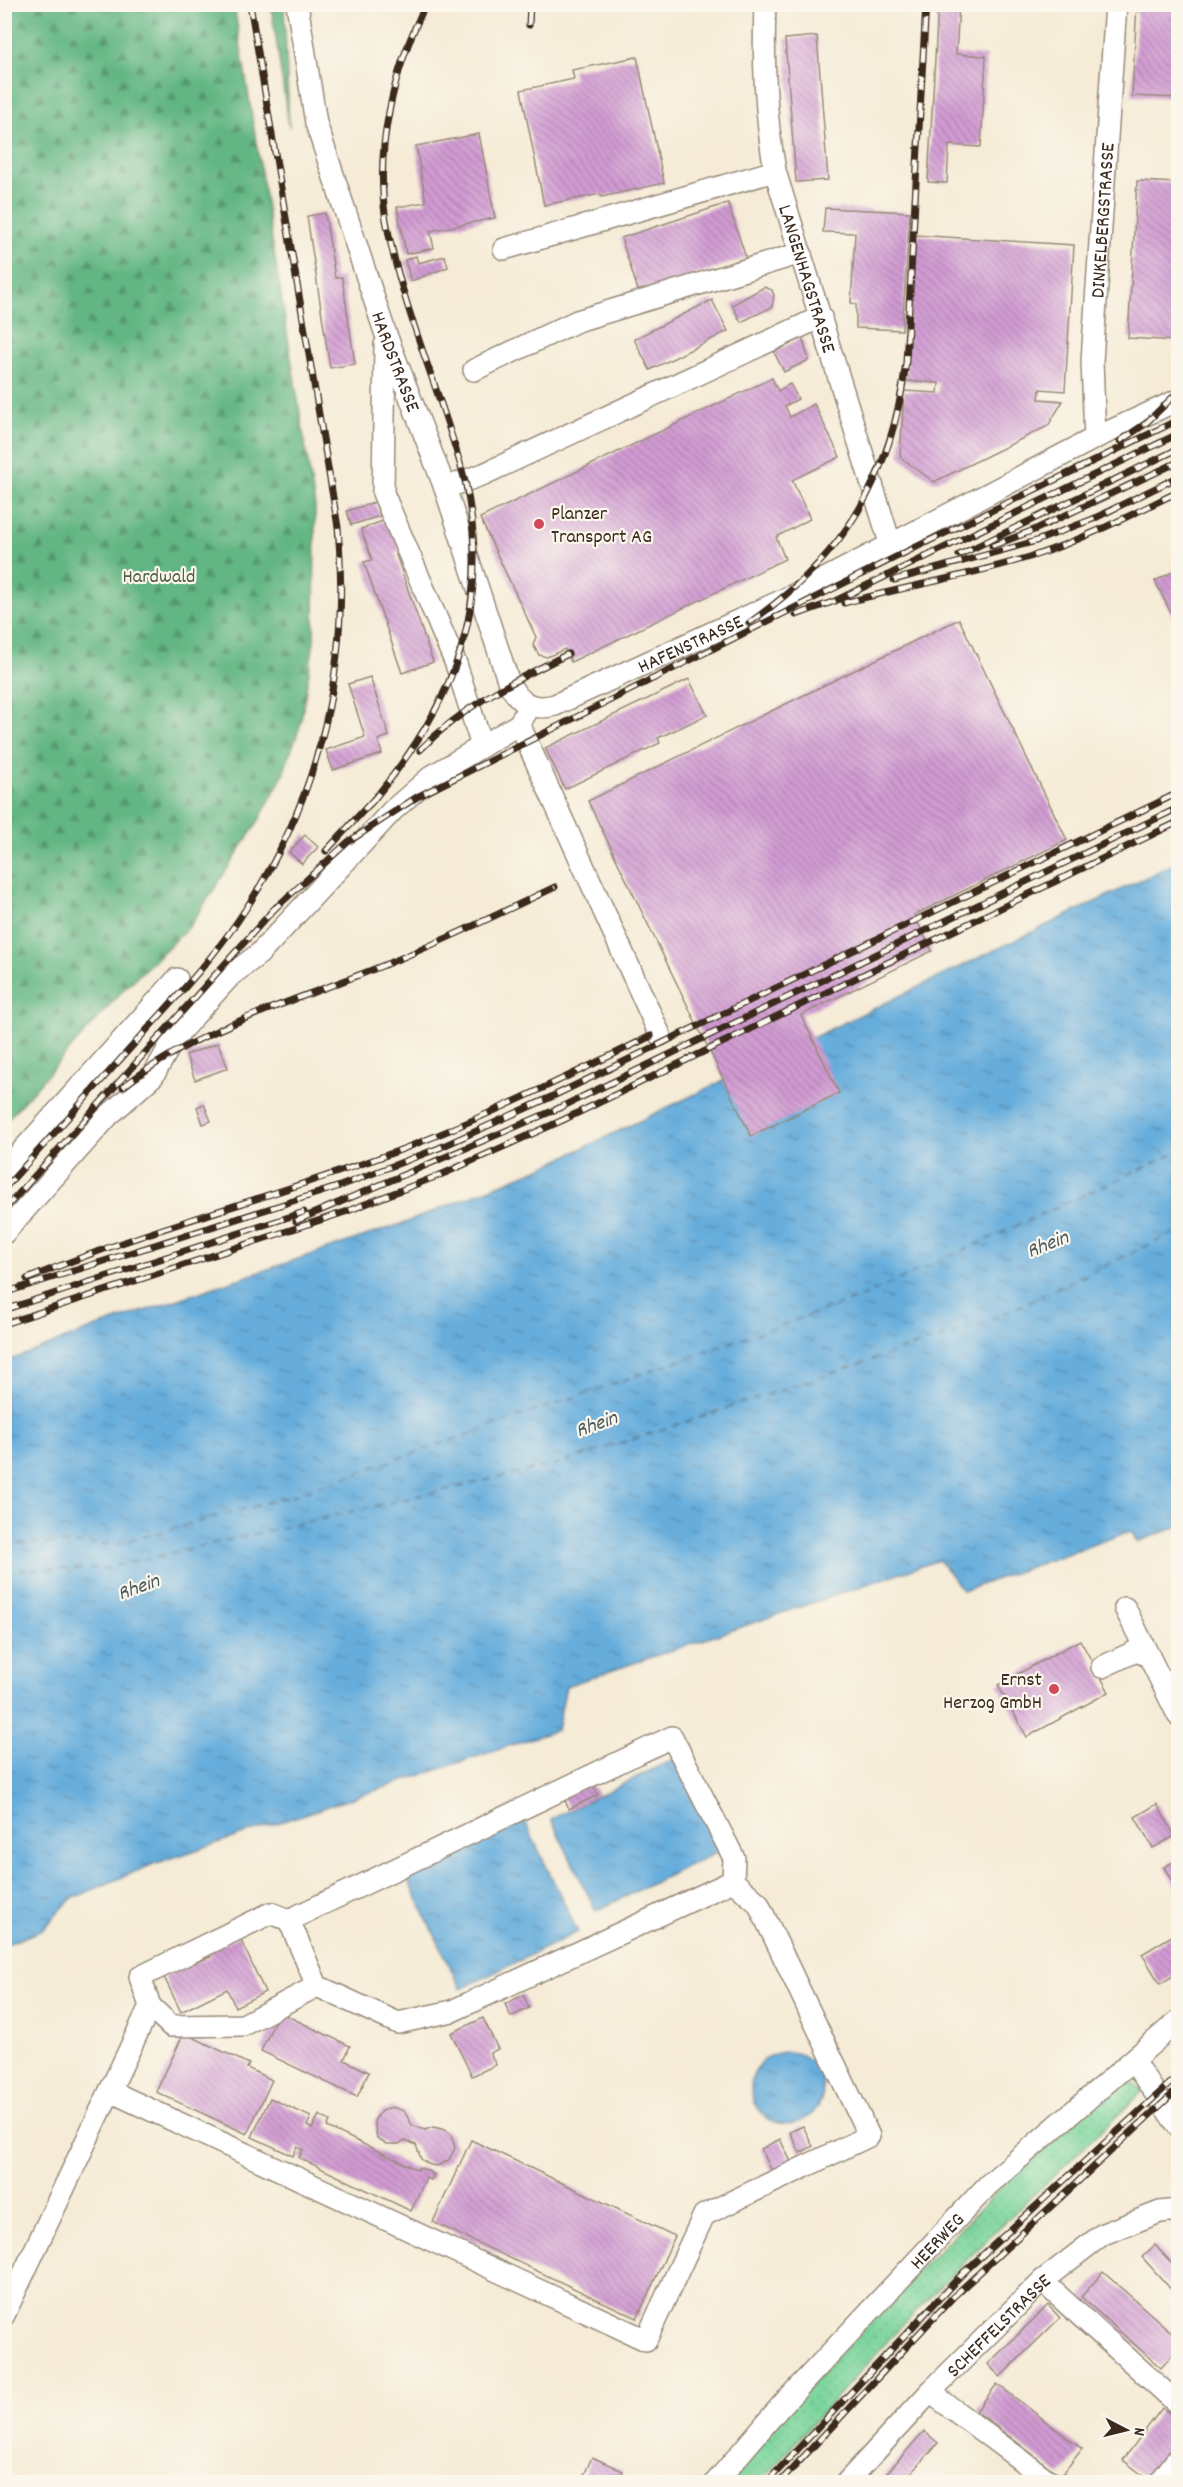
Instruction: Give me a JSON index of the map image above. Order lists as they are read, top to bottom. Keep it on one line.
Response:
{"streets":{"street":["DINKELBERGSTRASSE","LANGENHAGSTRASSE","HARDSTRASSE","HAFENSTRASSE","HEERWEG","SCHEFFELSTRASSE"]},"crossings":[["DINKELBERGSTRASSE","HAFENSTRASSE"],["LANGENHAGSTRASSE","HAFENSTRASSE"],["HARDSTRASSE","HAFENSTRASSE"]],"water":["Rhein"],"parks":["Hardwald"],"places":["Planzer Transport AG","Ernst Herzog GmbH"],"north":"right"}
